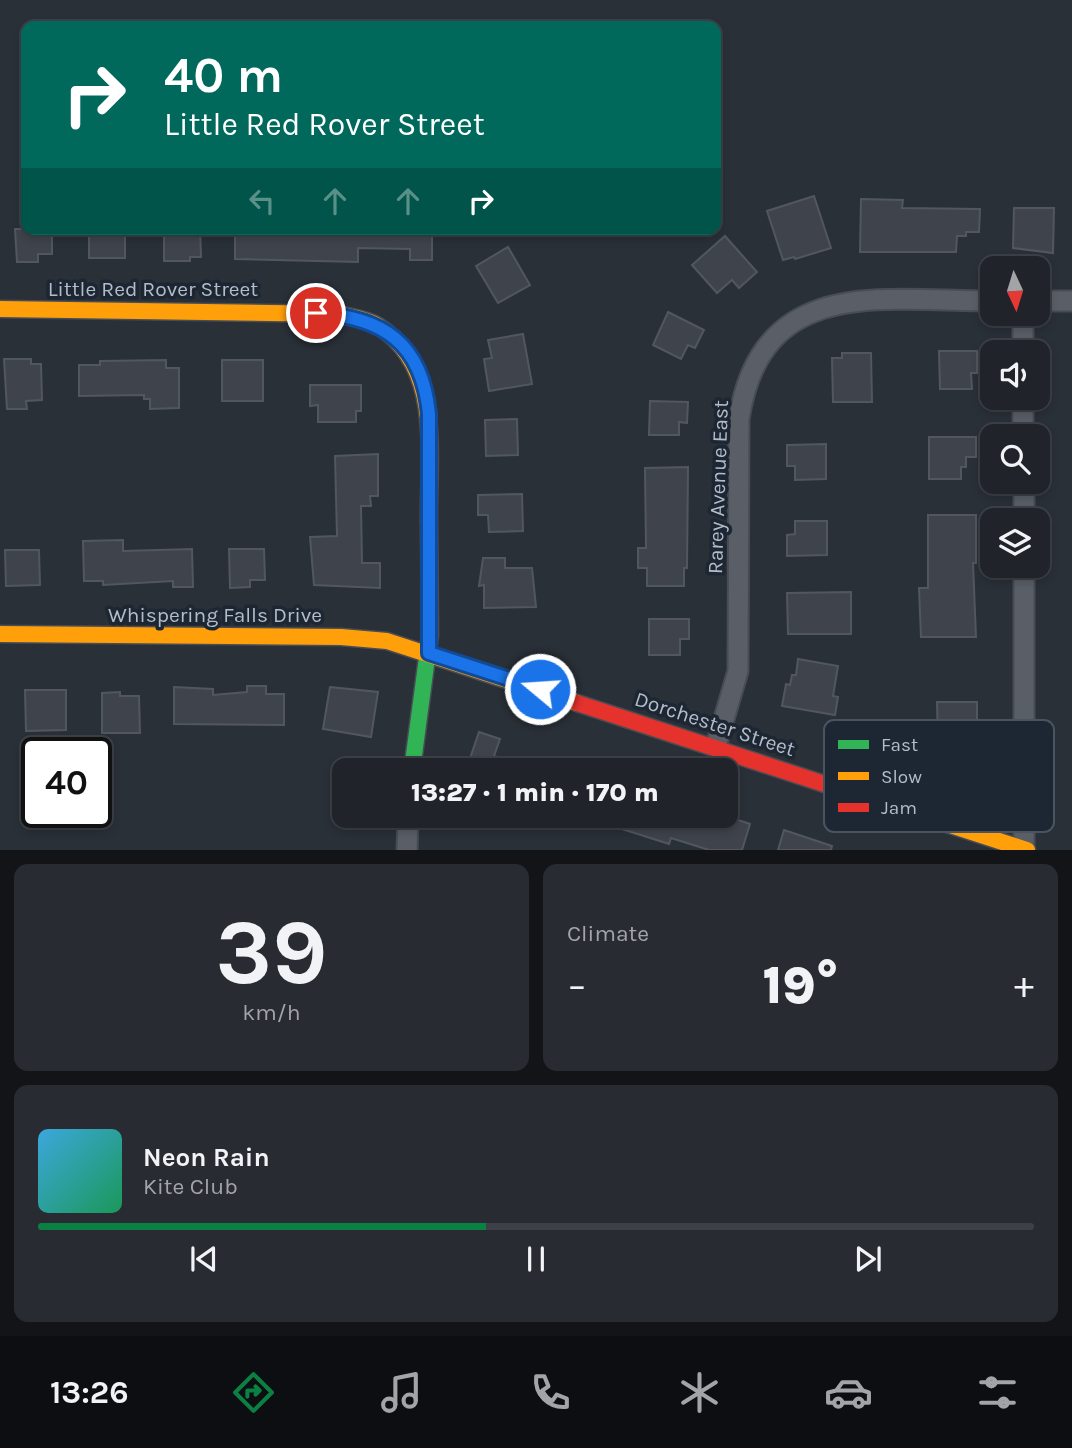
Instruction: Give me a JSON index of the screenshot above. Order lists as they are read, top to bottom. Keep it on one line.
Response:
{"streets":{"street":["Little Red Rover Street","Rarey Avenue East","Whispering Falls Drive","Dorchester Street"]},"crossings":[["Little Red Rover Street","Whispering Falls Drive"],["Little Red Rover Street","Dorchester Street"],["Rarey Avenue East","Dorchester Street"],["Whispering Falls Drive","Dorchester Street"]],"legend":["Fast","Slow","Jam"],"north":"bottom","page":{"turn":["40 m","Little Red Rover Street"],"limit":"40","trip":"13:27 · 1 min · 170 m","tile":[["39","km/h"],"Climate"],"heat":["−","19°","+"],"song":["Neon Rain","Kite Club"],"tabs":"13:26"}}
